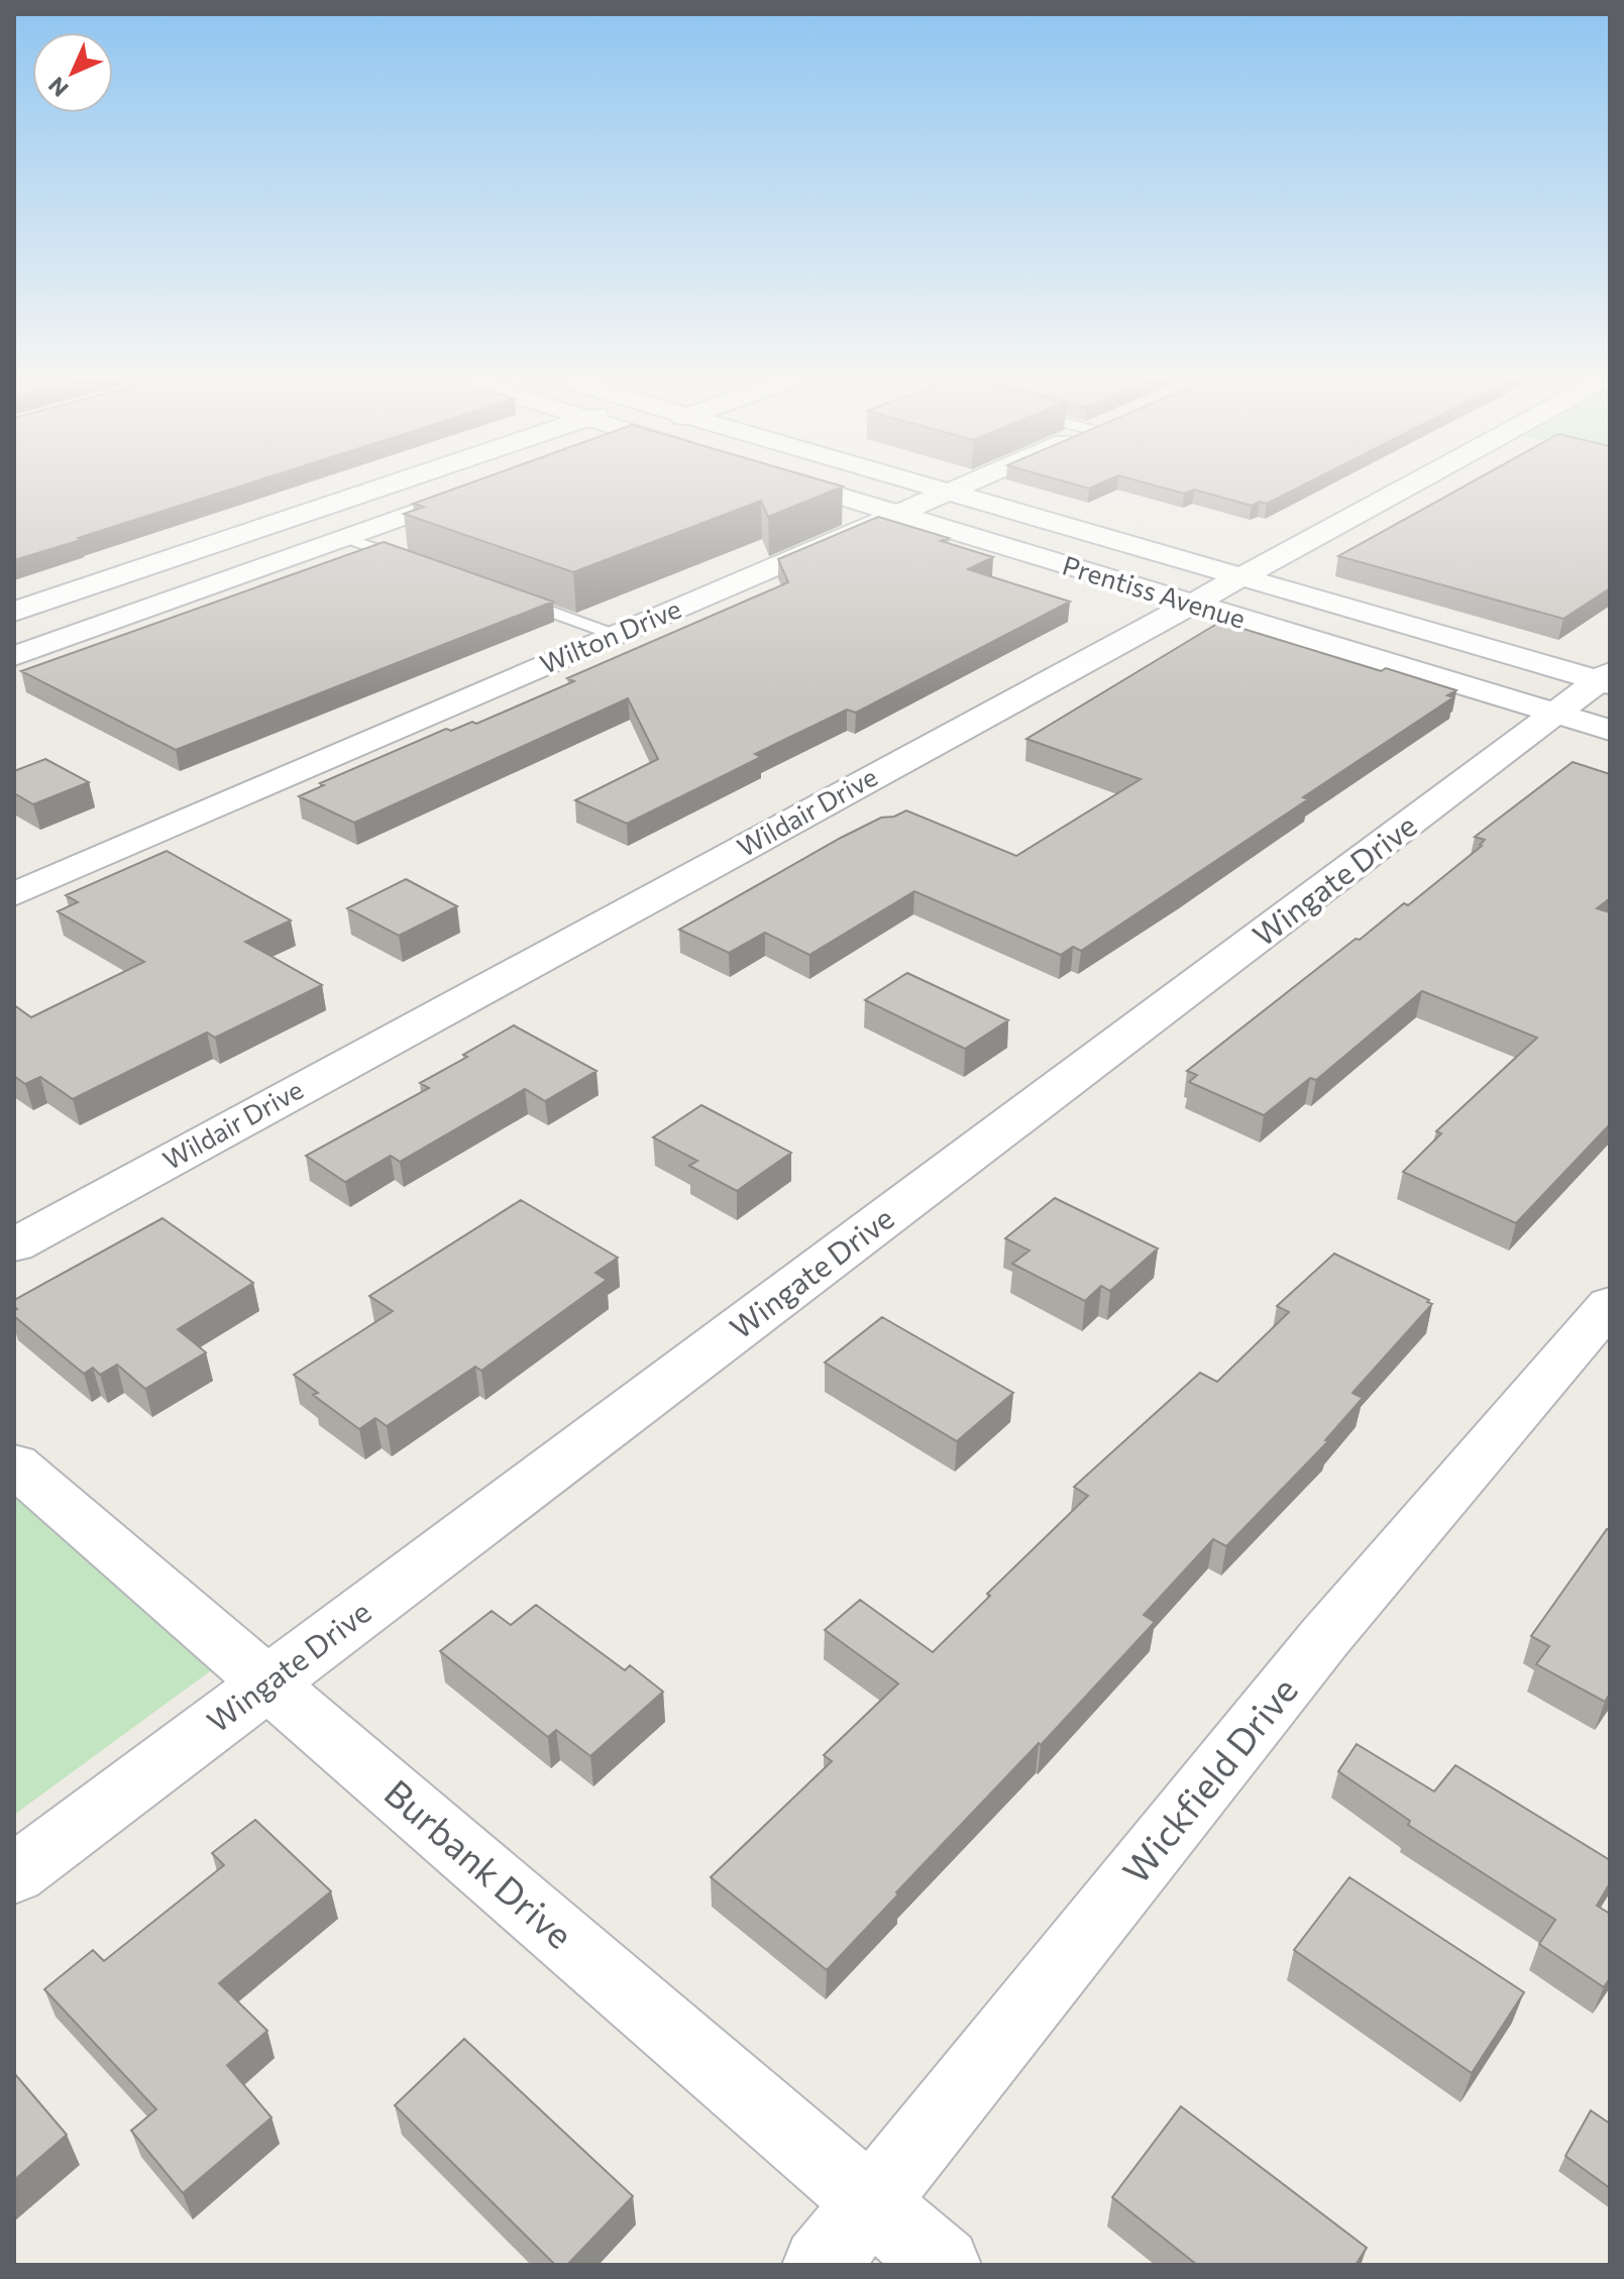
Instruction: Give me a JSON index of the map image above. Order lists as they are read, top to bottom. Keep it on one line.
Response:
{"streets":{"street":["Prentiss Avenue","Wilton Drive","Wildair Drive","Wingate Drive","Wickfield Drive","Burbank Drive"]},"crossings":[["Prentiss Avenue","Wilton Drive"],["Prentiss Avenue","Wildair Drive"],["Prentiss Avenue","Wingate Drive"],["Wingate Drive","Burbank Drive"],["Wickfield Drive","Burbank Drive"]],"north":"bottom left"}
